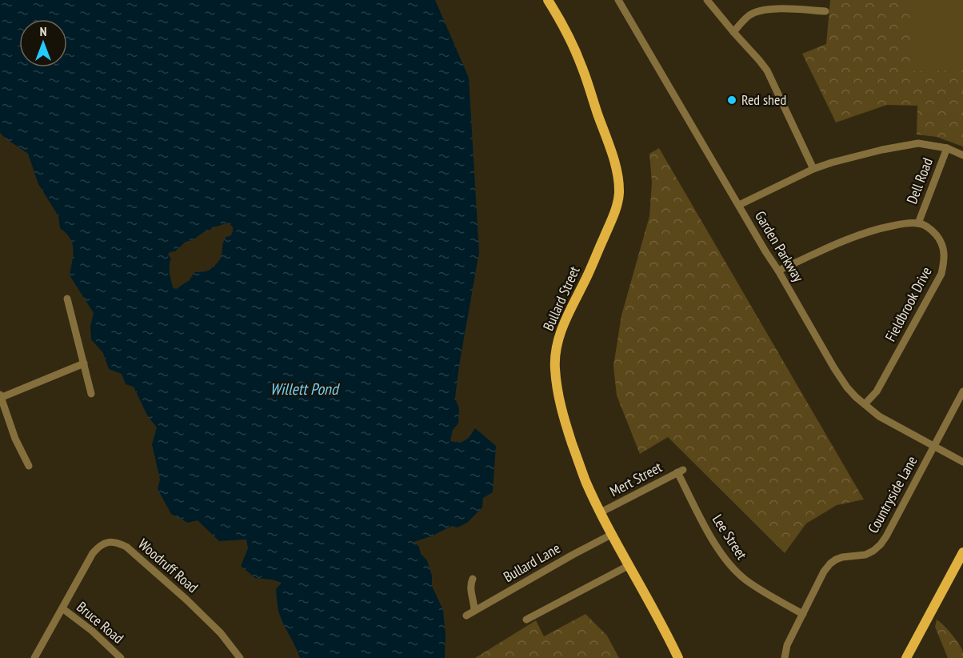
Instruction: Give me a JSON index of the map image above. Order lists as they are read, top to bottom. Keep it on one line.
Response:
{"streets":{"main road":["Bullard Street"],"street":["Dell Road","Garden Parkway","Fieldbrook Drive","Mert Street","Countryside Lane","Lee Street","Bullard Lane","Woodruff Road","Bruce Road"]},"crossings":[["Dell Road","Fieldbrook Drive"],["Garden Parkway","Fieldbrook Drive"],["Garden Parkway","Countryside Lane"],["Bullard Street","Mert Street"],["Bullard Street","Bullard Lane"],["Mert Street","Lee Street"],["Countryside Lane","Lee Street"],["Woodruff Road","Bruce Road"]],"water":["Willett Pond"],"places":["Red shed"],"north":"top"}
